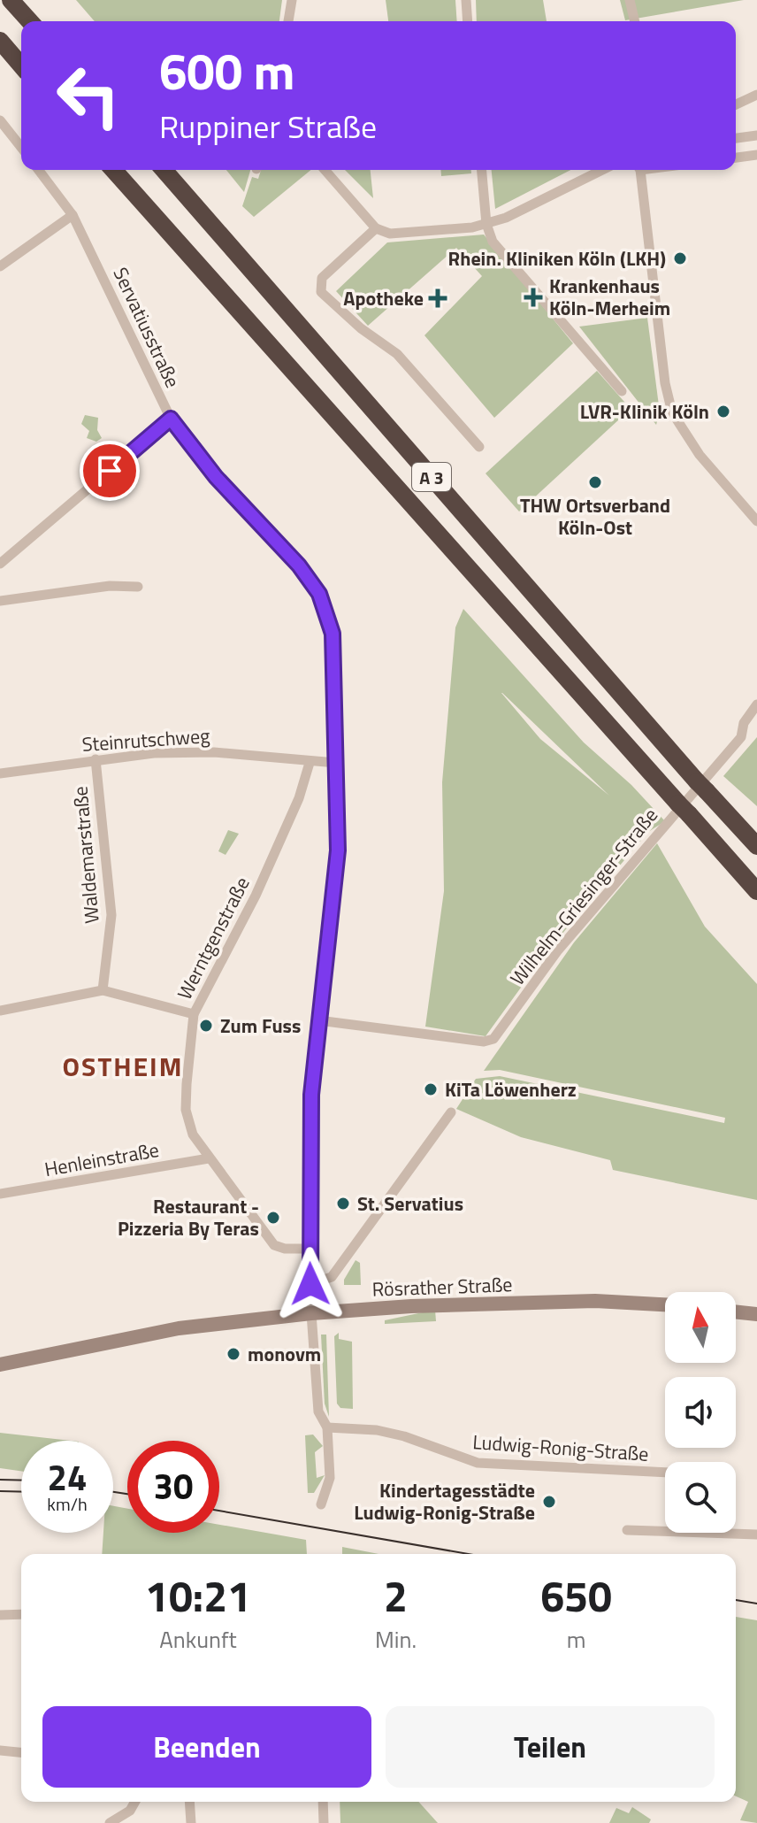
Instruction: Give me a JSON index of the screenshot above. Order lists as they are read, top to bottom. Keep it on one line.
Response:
{"streets":{"highway":["A 3"],"main road":["Rösrather Straße"],"street":["Servatiusstraße","Steinrutschweg","Waldemarstraße","Wilhelm-Griesinger-Straße","Werntgenstraße","Henleinstraße","Ludwig-Ronig-Straße"]},"crossings":[["Servatiusstraße","Steinrutschweg"],["Servatiusstraße","Wilhelm-Griesinger-Straße"],["Servatiusstraße","Werntgenstraße"],["Servatiusstraße","Rösrather Straße"],["Servatiusstraße","Ludwig-Ronig-Straße"],["Steinrutschweg","Waldemarstraße"],["Steinrutschweg","Werntgenstraße"],["Werntgenstraße","Henleinstraße"]],"districts":["OSTHEIM"],"places":{"other":["Rhein. Kliniken Köln (LKH)","LVR-Klinik Köln","THW Ortsverband Köln-Ost","Zum Fuss","KiTa Löwenherz","St. Servatius","Restaurant - Pizzeria By Teras","monovm","Kindertagesstädte Ludwig-Ronig-Straße"],"health":["Krankenhaus Köln-Merheim","Apotheke"]},"north":"top","page":{"turn":["600 m","Ruppiner Straße"],"speed":"24 km/h","limit":"30","eta":["10:21","Ankunft","2","Min.","650","m"],"buttons":["Beenden","Teilen"]}}
